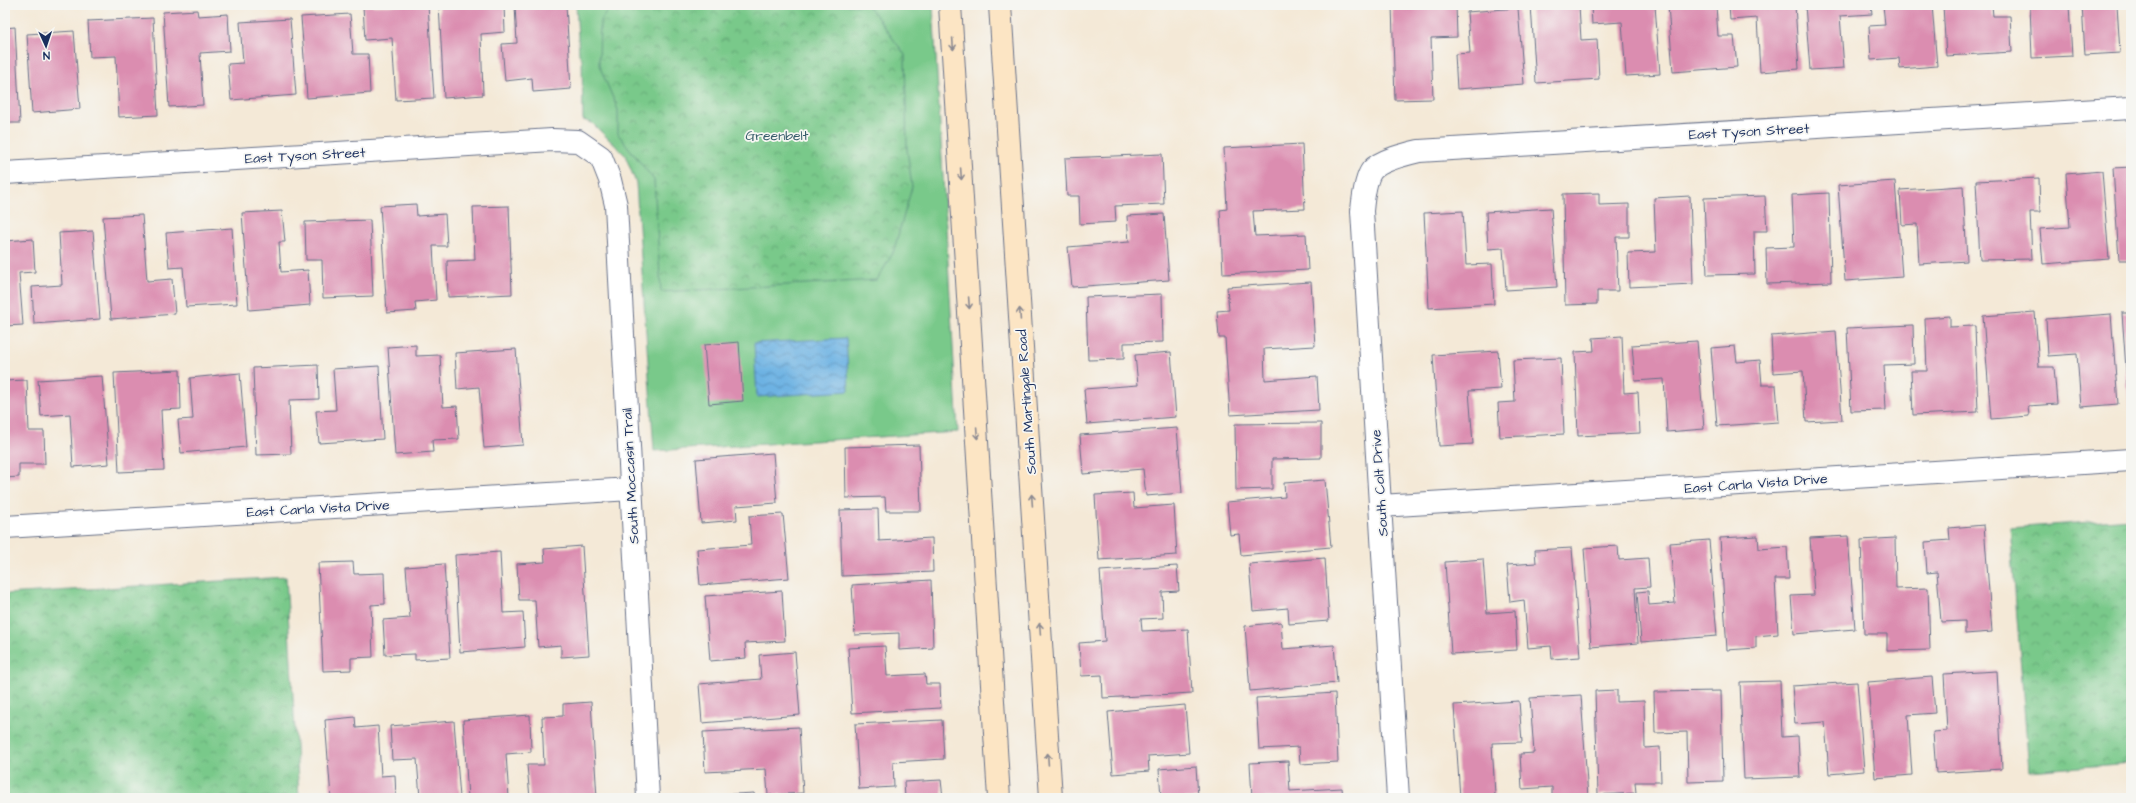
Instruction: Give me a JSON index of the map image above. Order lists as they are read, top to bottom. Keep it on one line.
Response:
{"streets":{"street":["East Tyson Street","South Martingale Road","South Moccasin Trail","South Colt Drive","East Carla Vista Drive"]},"crossings":[["East Tyson Street","South Moccasin Trail"],["East Tyson Street","South Colt Drive"],["South Moccasin Trail","East Carla Vista Drive"],["South Colt Drive","East Carla Vista Drive"]],"parks":["Greenbelt"],"north":"bottom"}
